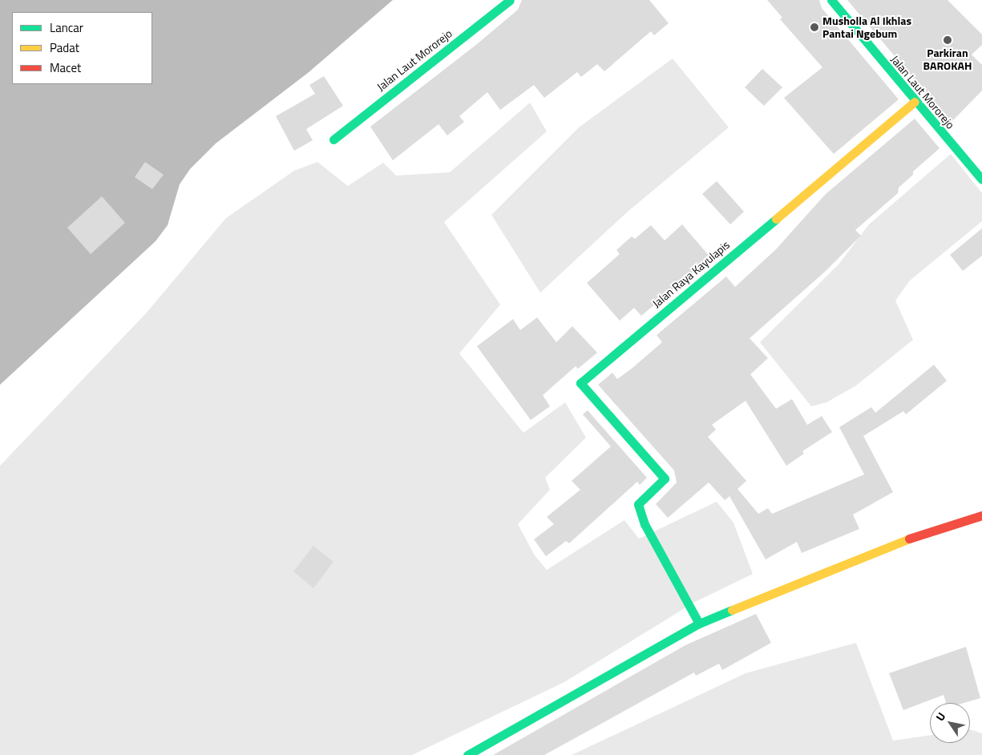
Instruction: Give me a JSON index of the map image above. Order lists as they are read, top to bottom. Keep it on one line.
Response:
{"streets":{"street":["Jalan Laut Mororejo","Jalan Raya Kayulapis"]},"crossings":[["Jalan Laut Mororejo","Jalan Raya Kayulapis"]],"places":["Musholla Al Ikhlas Pantai Ngebum","Parkiran BAROKAH"],"legend":["Lancar","Padat","Macet"],"north":"top left"}
